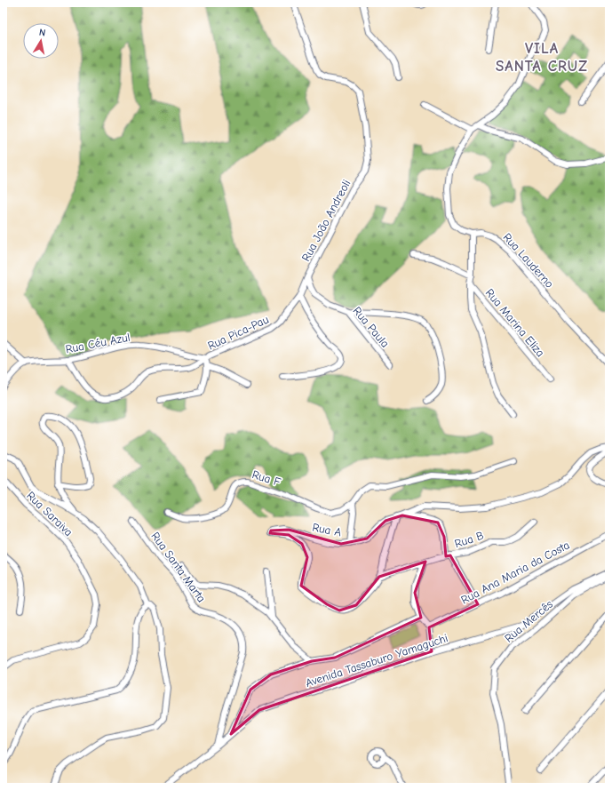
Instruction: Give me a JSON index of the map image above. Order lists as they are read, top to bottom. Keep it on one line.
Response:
{"streets":{"street":["Rua João Andreoli","Rua Lauderno","Rua Marina Eliza","Rua Paula","Rua Pica-Pau","Rua Céu Azul","Rua F","Rua Saraiva","Rua A","Rua B","Rua Santa Marta","Rua Ana Maria da Costa","Rua Mercês","Avenida Tassaburo Yamaguchi"]},"crossings":[["Rua João Andreoli","Rua Paula"],["Rua João Andreoli","Rua Pica-Pau"],["Rua Lauderno","Rua Marina Eliza"],["Rua Pica-Pau","Rua Céu Azul"],["Rua A","Rua B"],["Rua Santa Marta","Avenida Tassaburo Yamaguchi"]],"districts":["VILA SANTA CRUZ"],"north":"top"}
